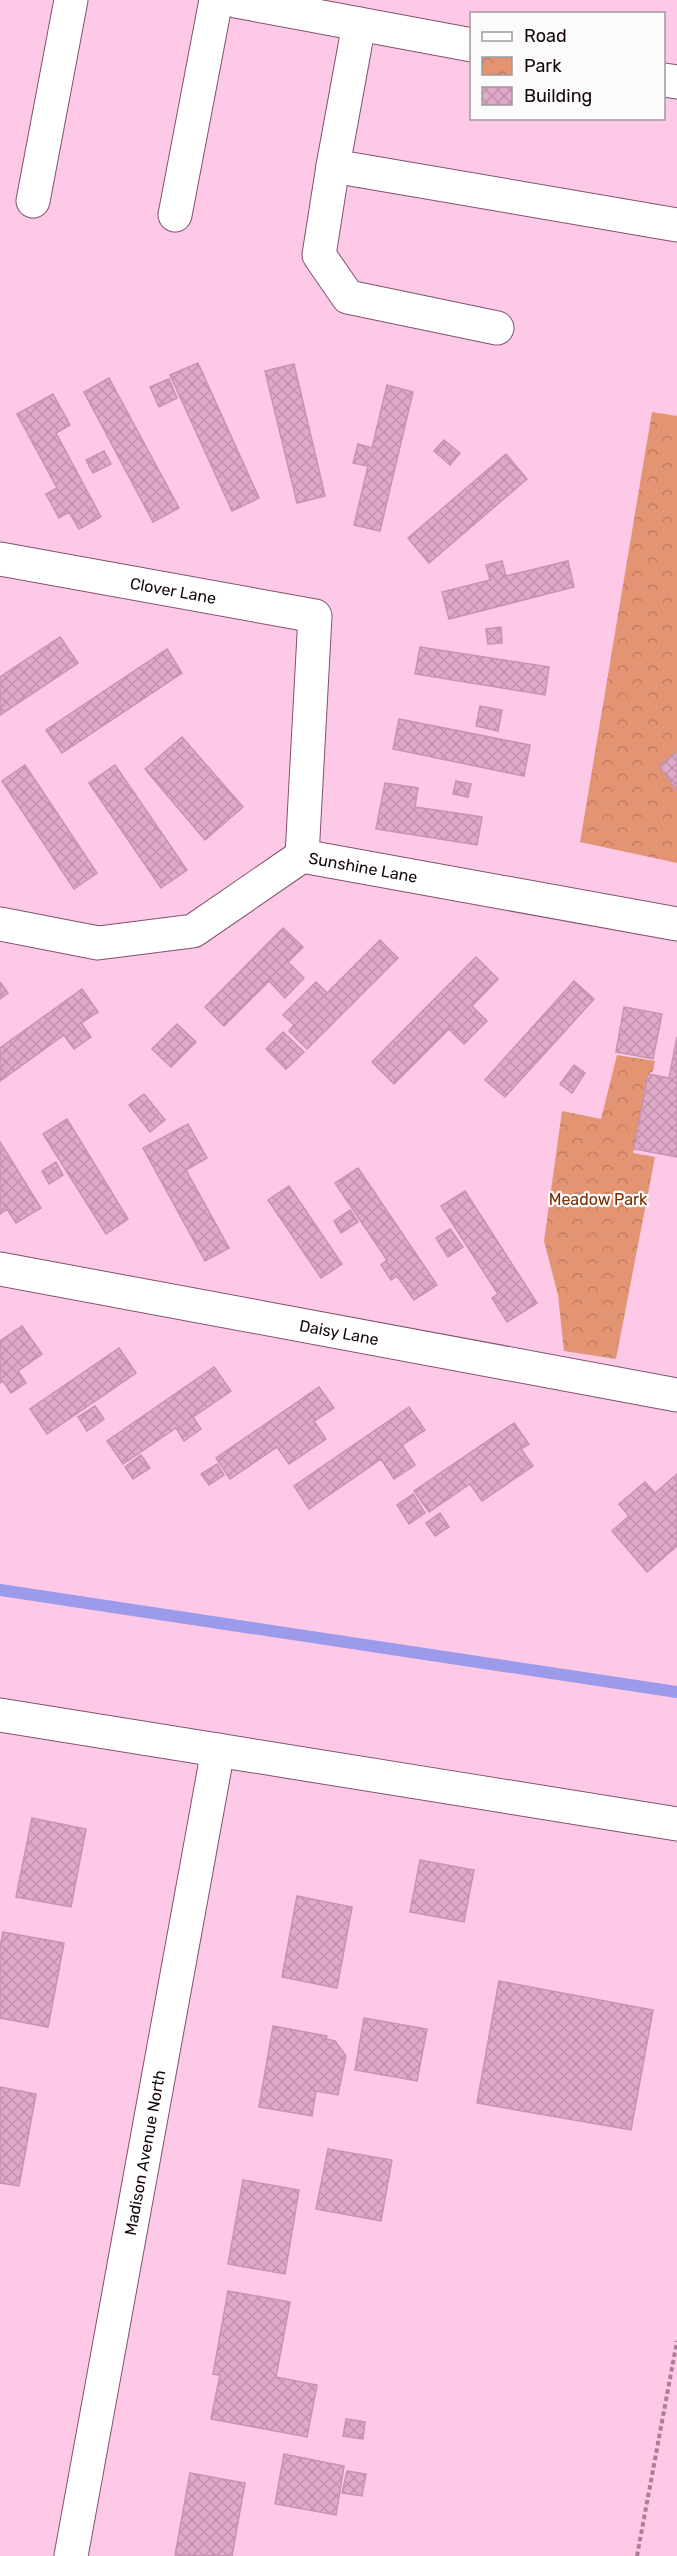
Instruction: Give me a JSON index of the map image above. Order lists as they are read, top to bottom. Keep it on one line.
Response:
{"streets":{"street":["Clover Lane","Sunshine Lane","Daisy Lane","Madison Avenue North"]},"crossings":[["Clover Lane","Sunshine Lane"]],"parks":["Meadow Park"],"legend":["Road","Park","Building"]}
